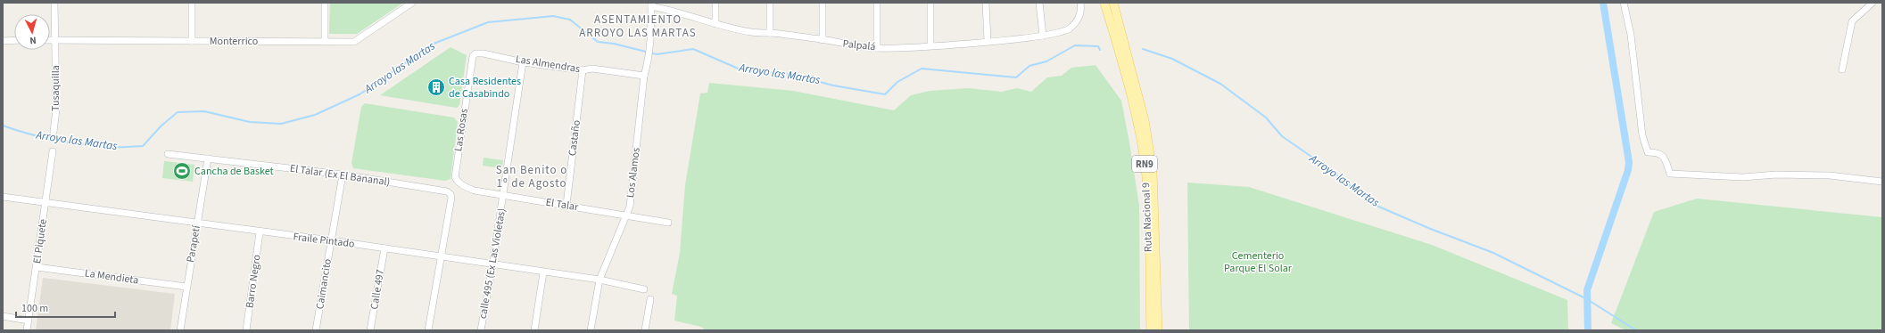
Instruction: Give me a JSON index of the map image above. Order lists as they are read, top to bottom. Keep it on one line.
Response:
{"streets":{"main road":["RN9","Ruta Nacional 9"],"street":["Monterrico","Palpalá","Las Almendras","Tusaquilla","Las Rosas","Castaño","Los Alamos","El Talar (Ex El Bananal)","El Talar","Fraile Pintado","El Piquete","Parapetí","calle 495 (Ex Las Violetas)","La Mendieta","Barro Negro","Caimancito","Calle 497"]},"crossings":[["Monterrico","Tusaquilla"],["Palpalá","Los Alamos"],["Las Almendras","Las Rosas"],["Las Almendras","Castaño"],["Las Almendras","Los Alamos"],["Las Almendras","calle 495 (Ex Las Violetas)"],["Las Rosas","El Talar"],["Castaño","El Talar"],["Los Alamos","El Talar"],["Los Alamos","Fraile Pintado"],["El Talar (Ex El Bananal)","Fraile Pintado"],["El Talar (Ex El Bananal)","Parapetí"],["El Talar (Ex El Bananal)","Caimancito"],["El Talar","calle 495 (Ex Las Violetas)"],["Fraile Pintado","El Piquete"],["Fraile Pintado","Parapetí"],["Fraile Pintado","calle 495 (Ex Las Violetas)"],["Fraile Pintado","Barro Negro"],["Fraile Pintado","Caimancito"],["Fraile Pintado","Calle 497"],["El Piquete","La Mendieta"],["Parapetí","La Mendieta"]],"districts":["ASENTAMIENTO ARROYO LAS MARTAS","San Benito o 1º de Agosto"],"water":["Arroyo las Martas"],"parks":["Cementerio Parque El Solar"],"places":{"building":["Casa Residentes de Casabindo"],"sports":["Cancha de Basket"]},"scale_bar":"100 m","north":"bottom"}
